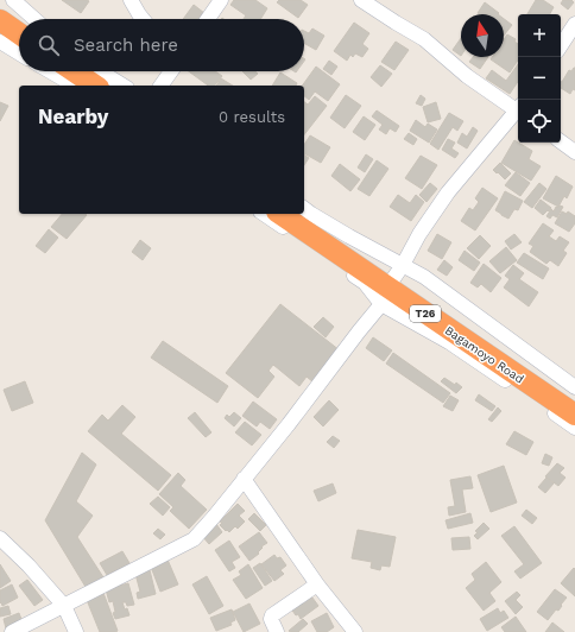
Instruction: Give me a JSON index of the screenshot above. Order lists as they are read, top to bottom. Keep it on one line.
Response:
{"streets":{"highway":["T26","Bagamoyo Road"]},"north":"top","page":{"map_buttons":["+","−"],"search":"Search here","heading":["Nearby","0 results"]}}
